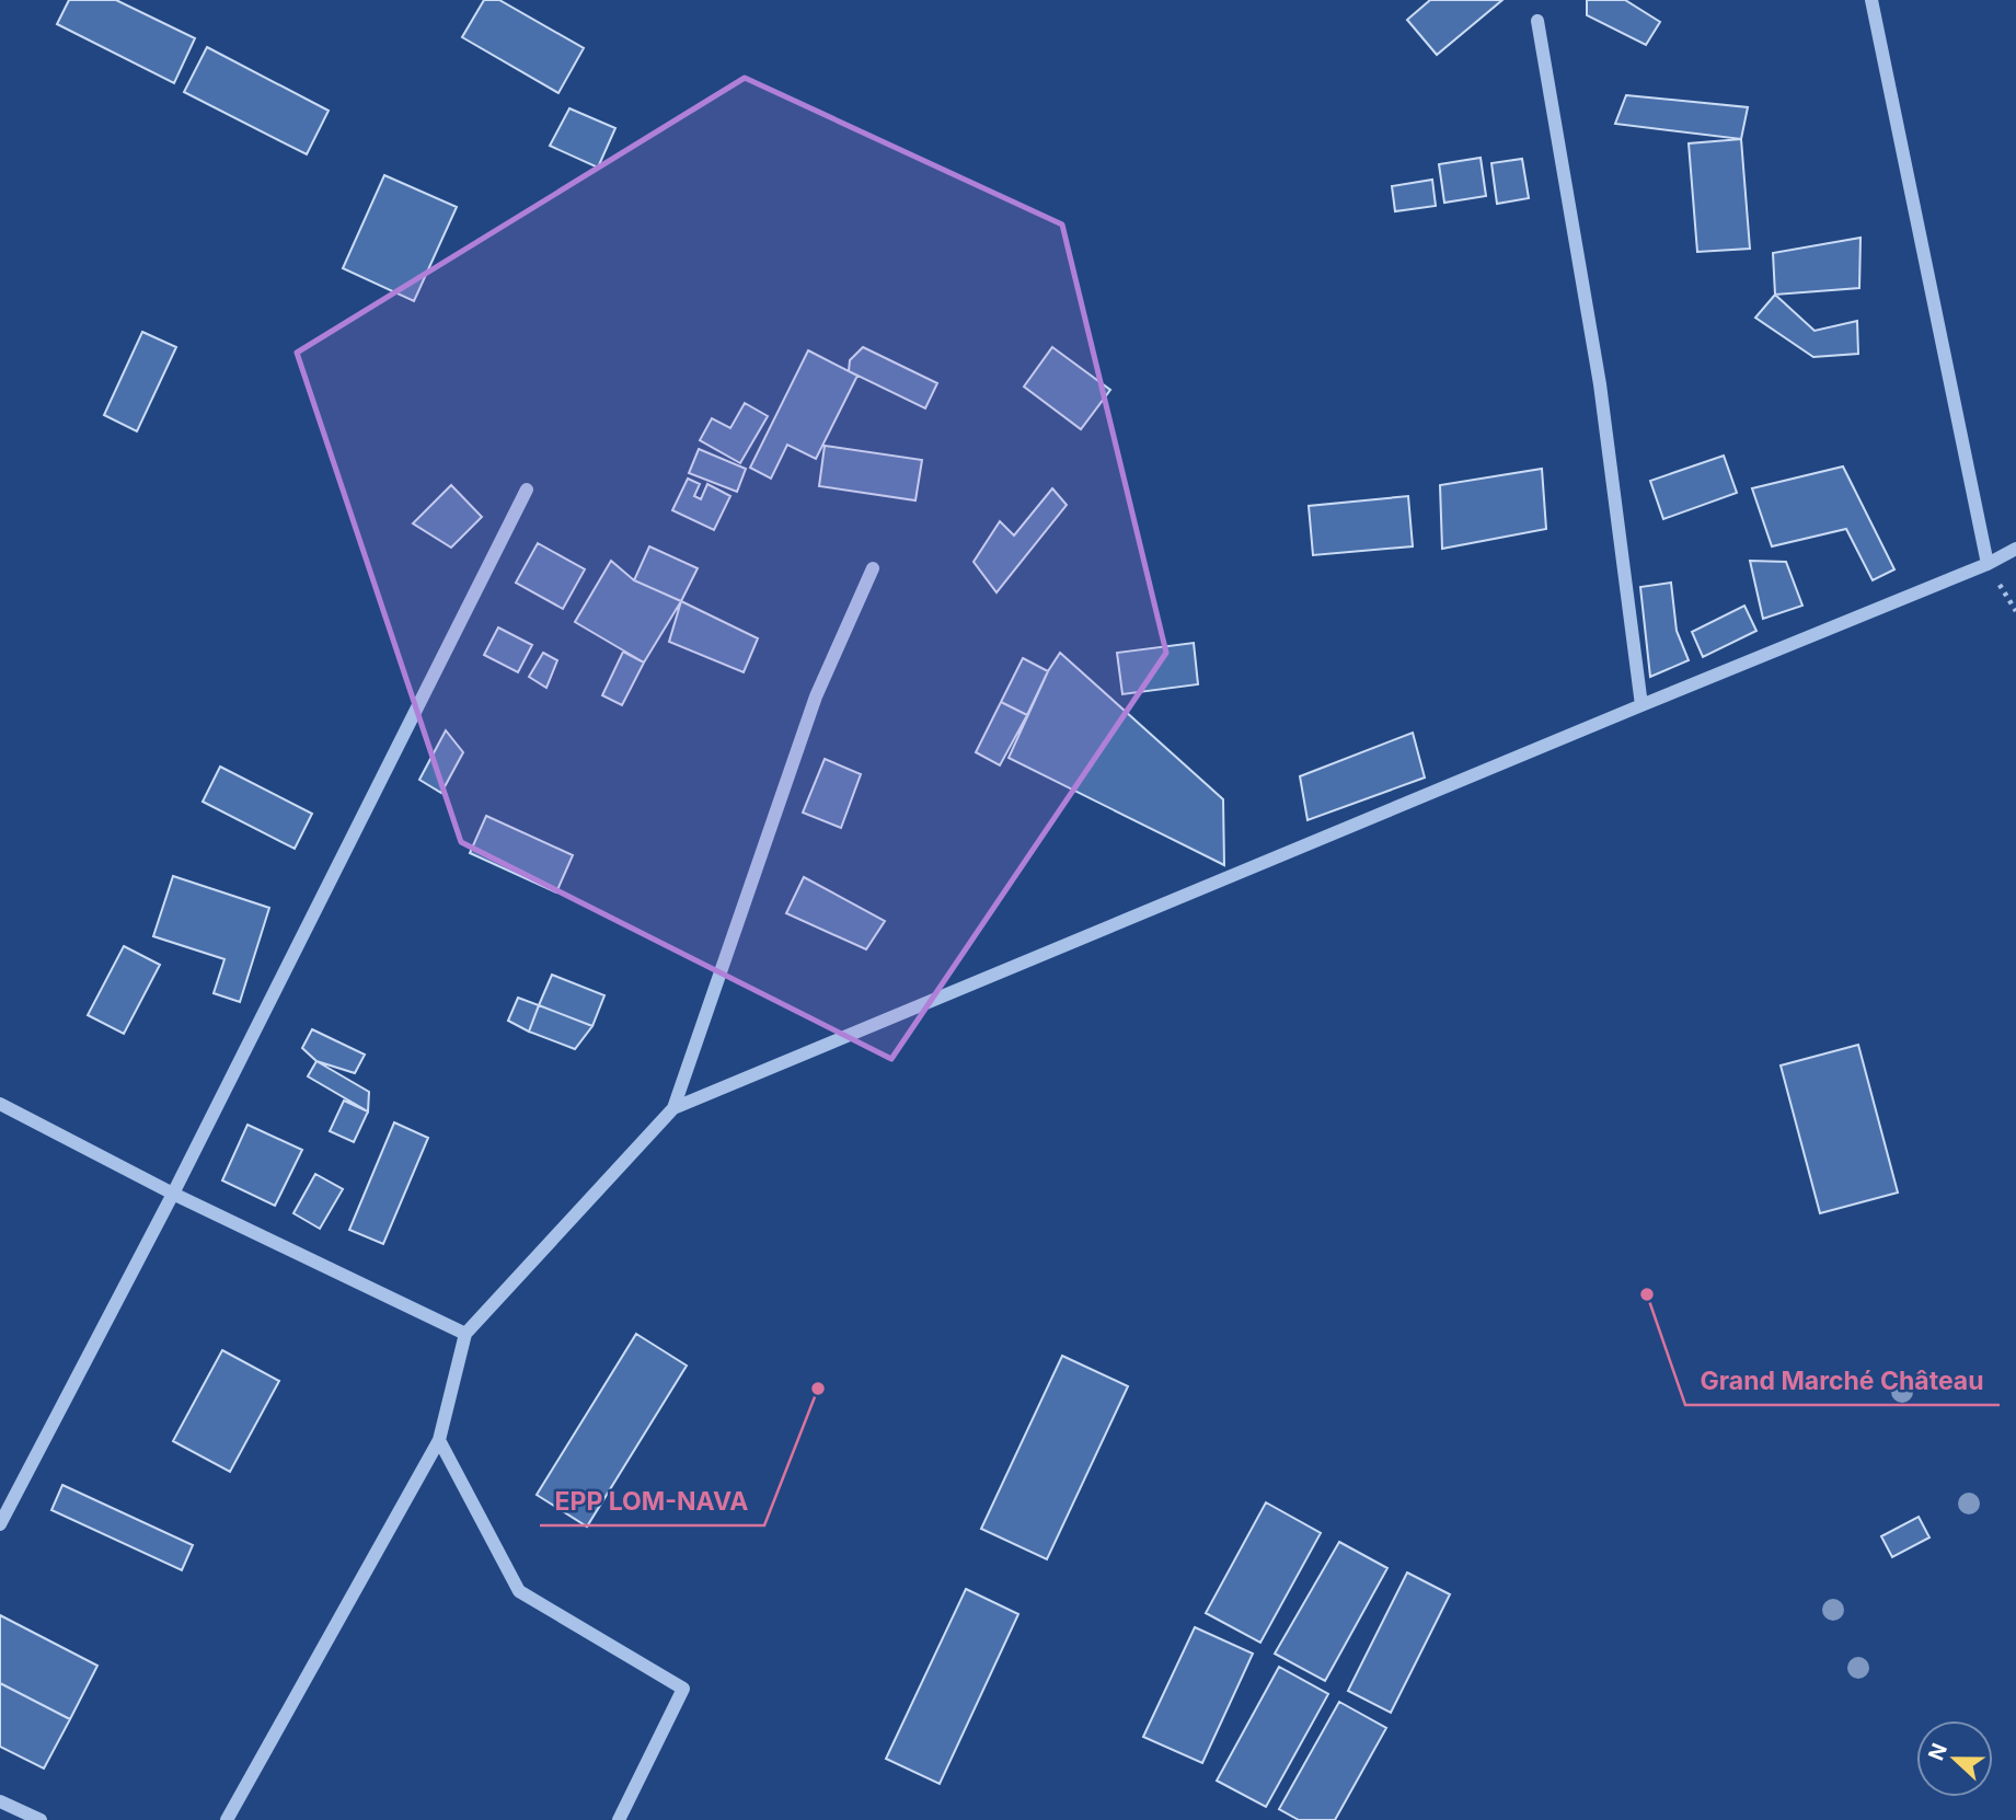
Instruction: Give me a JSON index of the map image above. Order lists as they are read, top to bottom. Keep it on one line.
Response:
{"places":["Grand Marché Château","EPP LOM-NAVA"],"north":"left"}
